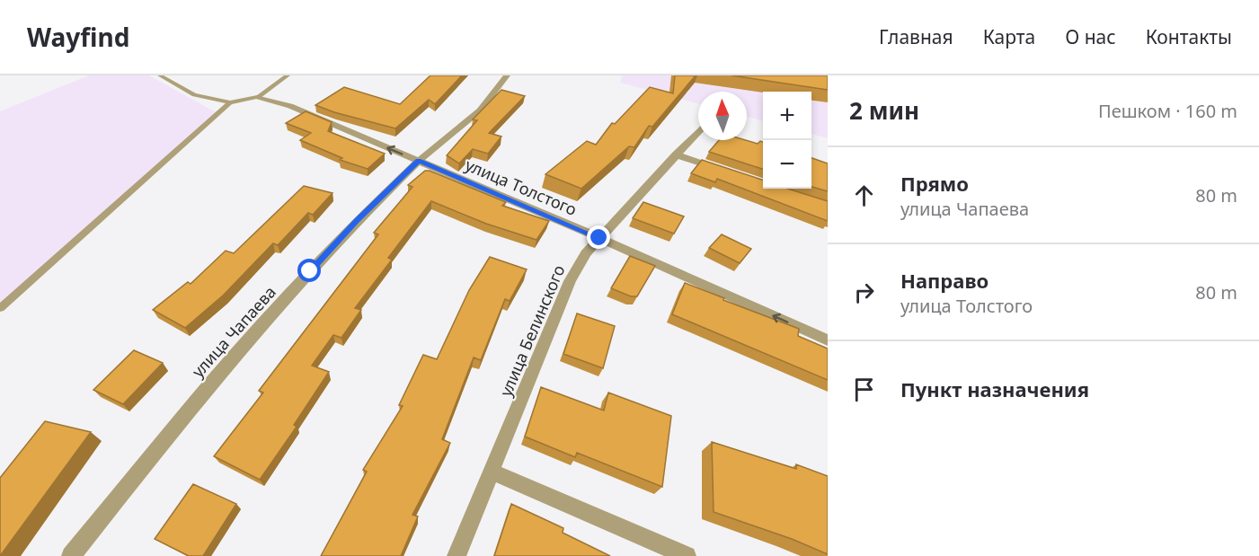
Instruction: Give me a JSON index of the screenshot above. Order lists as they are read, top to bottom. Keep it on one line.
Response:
{"streets":{"street":["улица Толстого","улица Белинского","улица Чапаева"]},"crossings":[["улица Толстого","улица Белинского"],["улица Толстого","улица Чапаева"]],"one_way":["улица Толстого"],"north":"top","page":{"header":"Wayfind","nav":["Главная","Карта","О нас","Контакты"],"heading":["2 мин","Пешком · 160 m"],"map_buttons":["+","−"],"list":[["Прямо","улица Чапаева","80 m"],["Направо","улица Толстого","80 m"],"Пункт назначения"]}}
